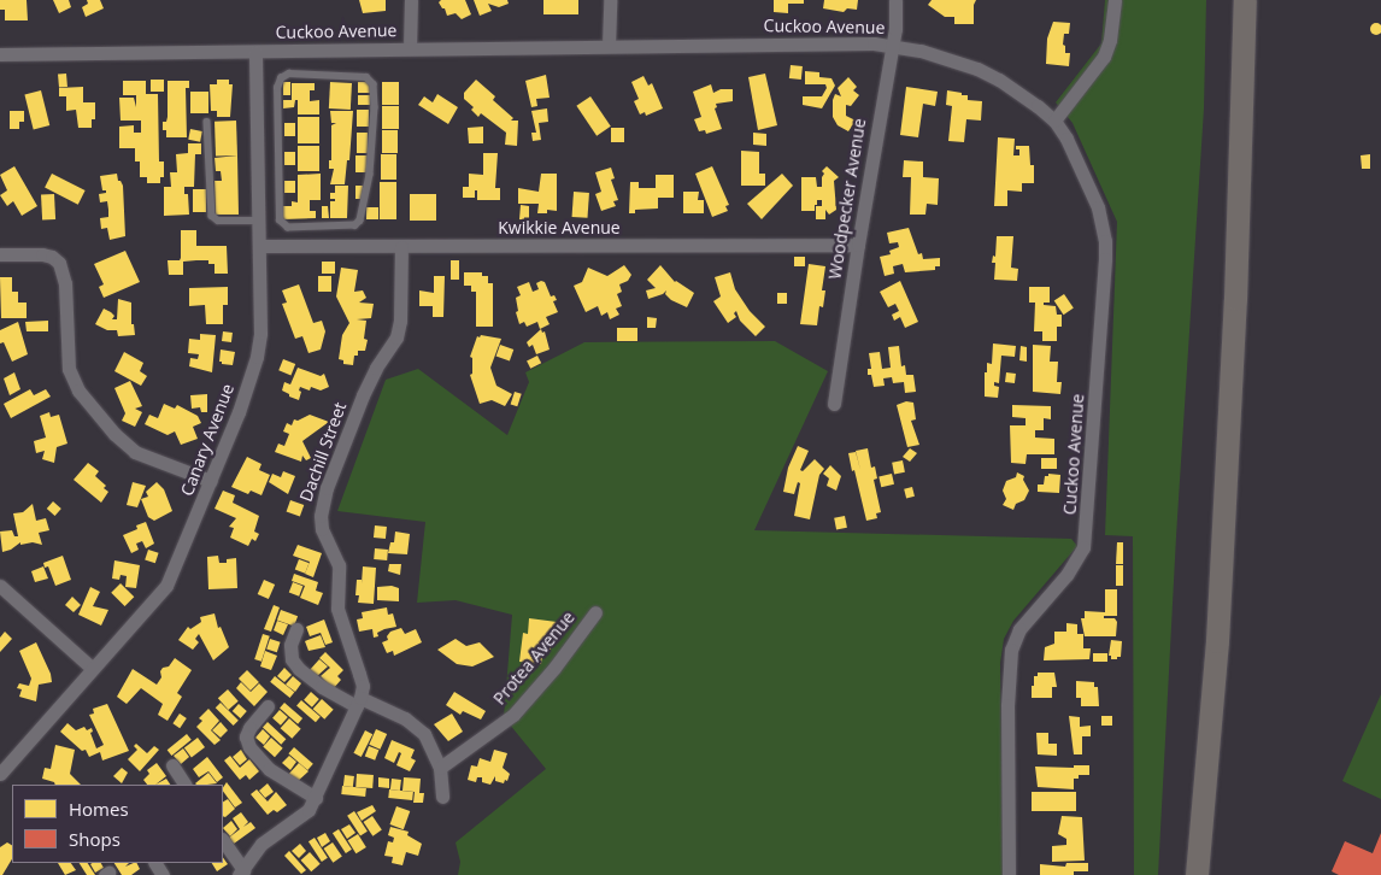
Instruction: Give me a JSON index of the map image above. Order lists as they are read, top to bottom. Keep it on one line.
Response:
{"streets":{"street":["Cuckoo Avenue","Woodpecker Avenue","Kwikkie Avenue","Canary Avenue","Dachill Street","Protea Avenue"]},"crossings":[["Cuckoo Avenue","Woodpecker Avenue"],["Cuckoo Avenue","Canary Avenue"],["Woodpecker Avenue","Kwikkie Avenue"],["Kwikkie Avenue","Canary Avenue"],["Kwikkie Avenue","Dachill Street"]],"legend":["Homes","Shops"]}
